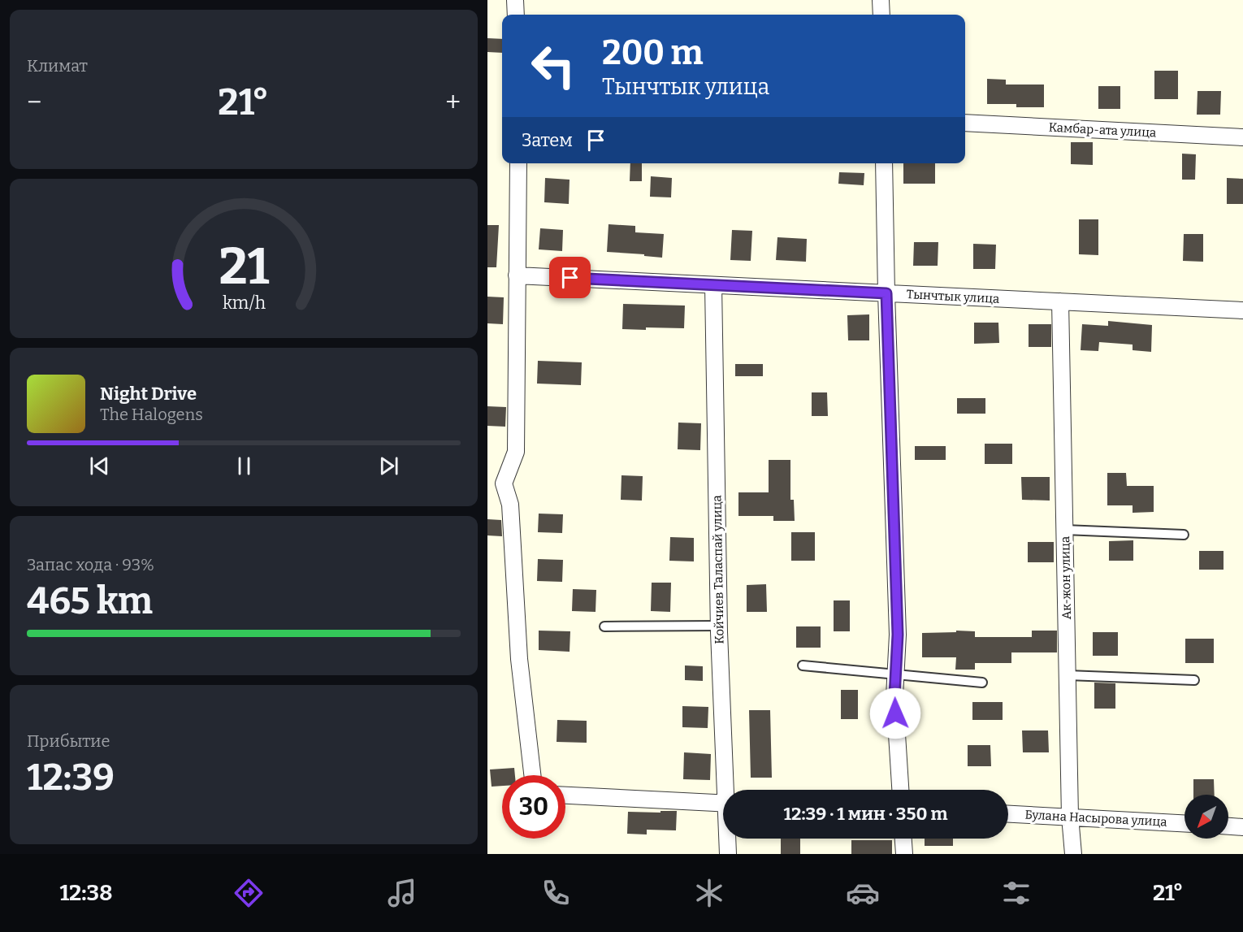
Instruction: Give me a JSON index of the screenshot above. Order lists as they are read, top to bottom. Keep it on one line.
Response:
{"streets":{"street":["Камбар-ата улица","Тынчтык улица","Койчиев Таласпай улица","Ак-жон улица","Булана Насырова улица"]},"crossings":[["Тынчтык улица","Койчиев Таласпай улица"],["Тынчтык улица","Ак-жон улица"],["Ак-жон улица","Булана Насырова улица"]],"north":"bottom left","page":{"tile":["Климат",["Запас хода · 93%","465 km"],["Прибытие","12:39"]],"turn":["200 m","Тынчтык улица"],"heat":["−","21°","+"],"then":"Затем","song":["Night Drive","The Halogens"],"limit":"30","trip":"12:39 · 1 мин · 350 m","tabs":["12:38","21°"],"gauge":["21","km/h"]}}
